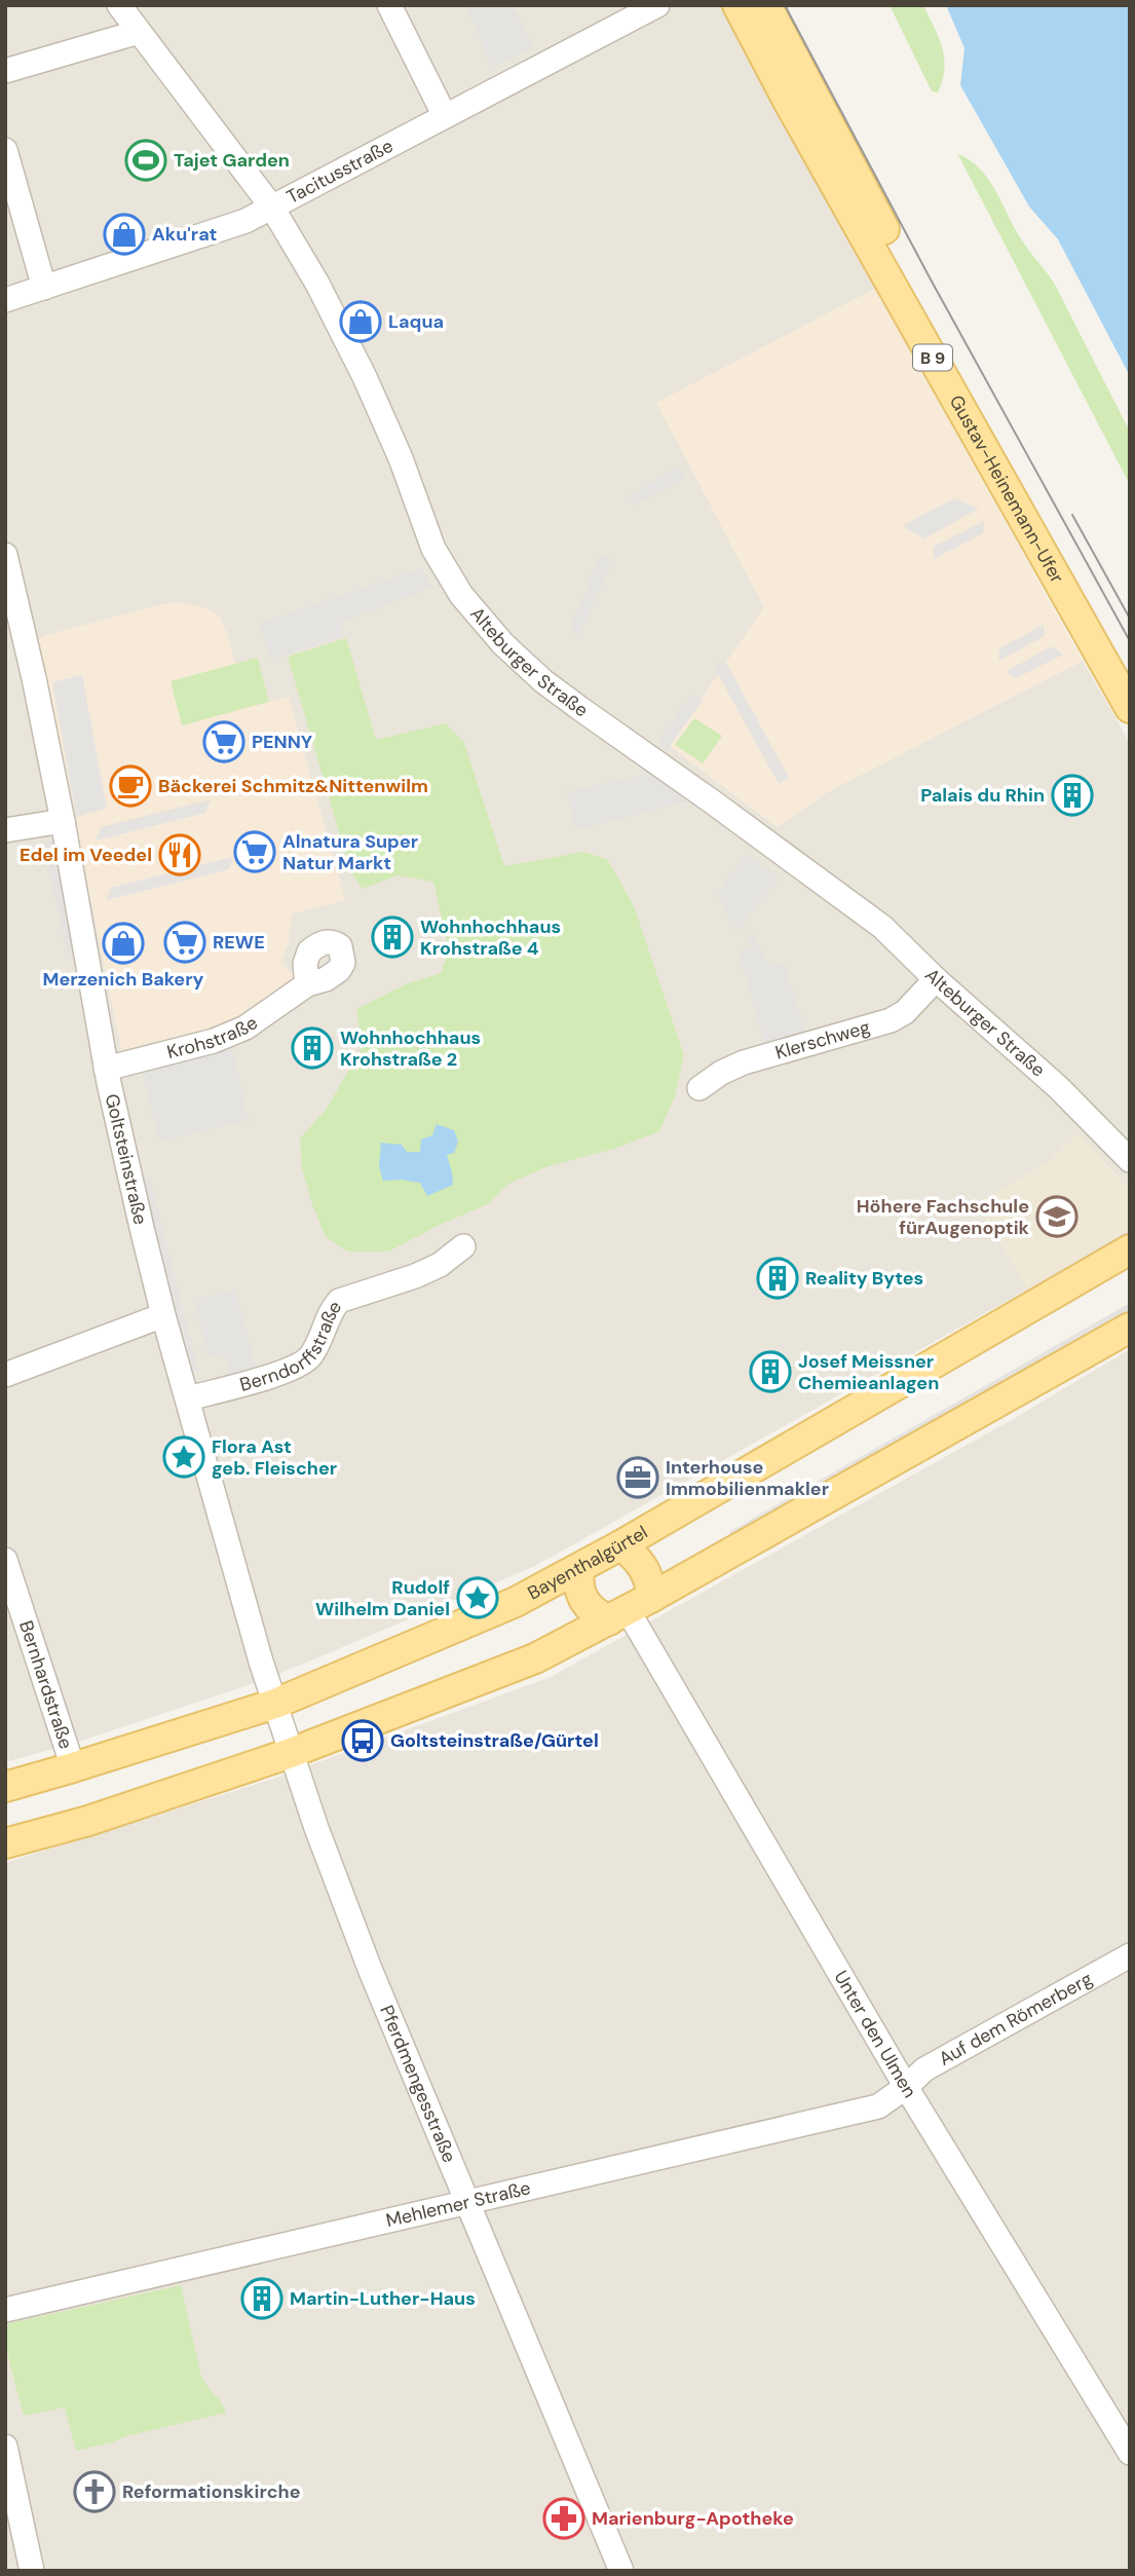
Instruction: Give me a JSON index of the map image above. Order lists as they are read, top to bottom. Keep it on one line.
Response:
{"streets":{"main road":["B 9","Gustav-Heinemann-Ufer","Bayenthalgürtel"],"street":["Tacitusstraße","Alteburger Straße","Krohstraße","Klerschweg","Goltsteinstraße","Berndorffstraße","Bernhardstraße","Auf dem Römerberg","Unter den Ulmen","Pferdmengesstraße","Mehlemer Straße"]},"crossings":[["Tacitusstraße","Alteburger Straße"],["Alteburger Straße","Klerschweg"],["Krohstraße","Goltsteinstraße"],["Goltsteinstraße","Berndorffstraße"],["Goltsteinstraße","Bayenthalgürtel"],["Goltsteinstraße","Pferdmengesstraße"],["Bayenthalgürtel","Bernhardstraße"],["Bayenthalgürtel","Unter den Ulmen"],["Auf dem Römerberg","Unter den Ulmen"],["Auf dem Römerberg","Mehlemer Straße"],["Unter den Ulmen","Mehlemer Straße"],["Pferdmengesstraße","Mehlemer Straße"]],"places":{"sports":["Tajet Garden"],"shop":["Aku'rat","Laqua","Merzenich Bakery"],"supermarket":["PENNY","Alnatura Super Natur Markt","REWE"],"cafe":["Bäckerei Schmitz&Nittenwilm"],"building":["Palais du Rhin","Wohnhochhaus Krohstraße 4","Wohnhochhaus Krohstraße 2","Reality Bytes","Josef Meissner Chemieanlagen","Martin-Luther-Haus"],"restaurant":["Edel im Veedel"],"school or university":["Höhere Fachschule fürAugenoptik"],"place":["Flora Ast geb. Fleischer","Rudolf Wilhelm Daniel"],"office":["Interhouse Immobilienmakler"],"bus stop":["Goltsteinstraße/Gürtel"],"church":["Reformationskirche"],"pharmacy":["Marienburg-Apotheke"]}}
